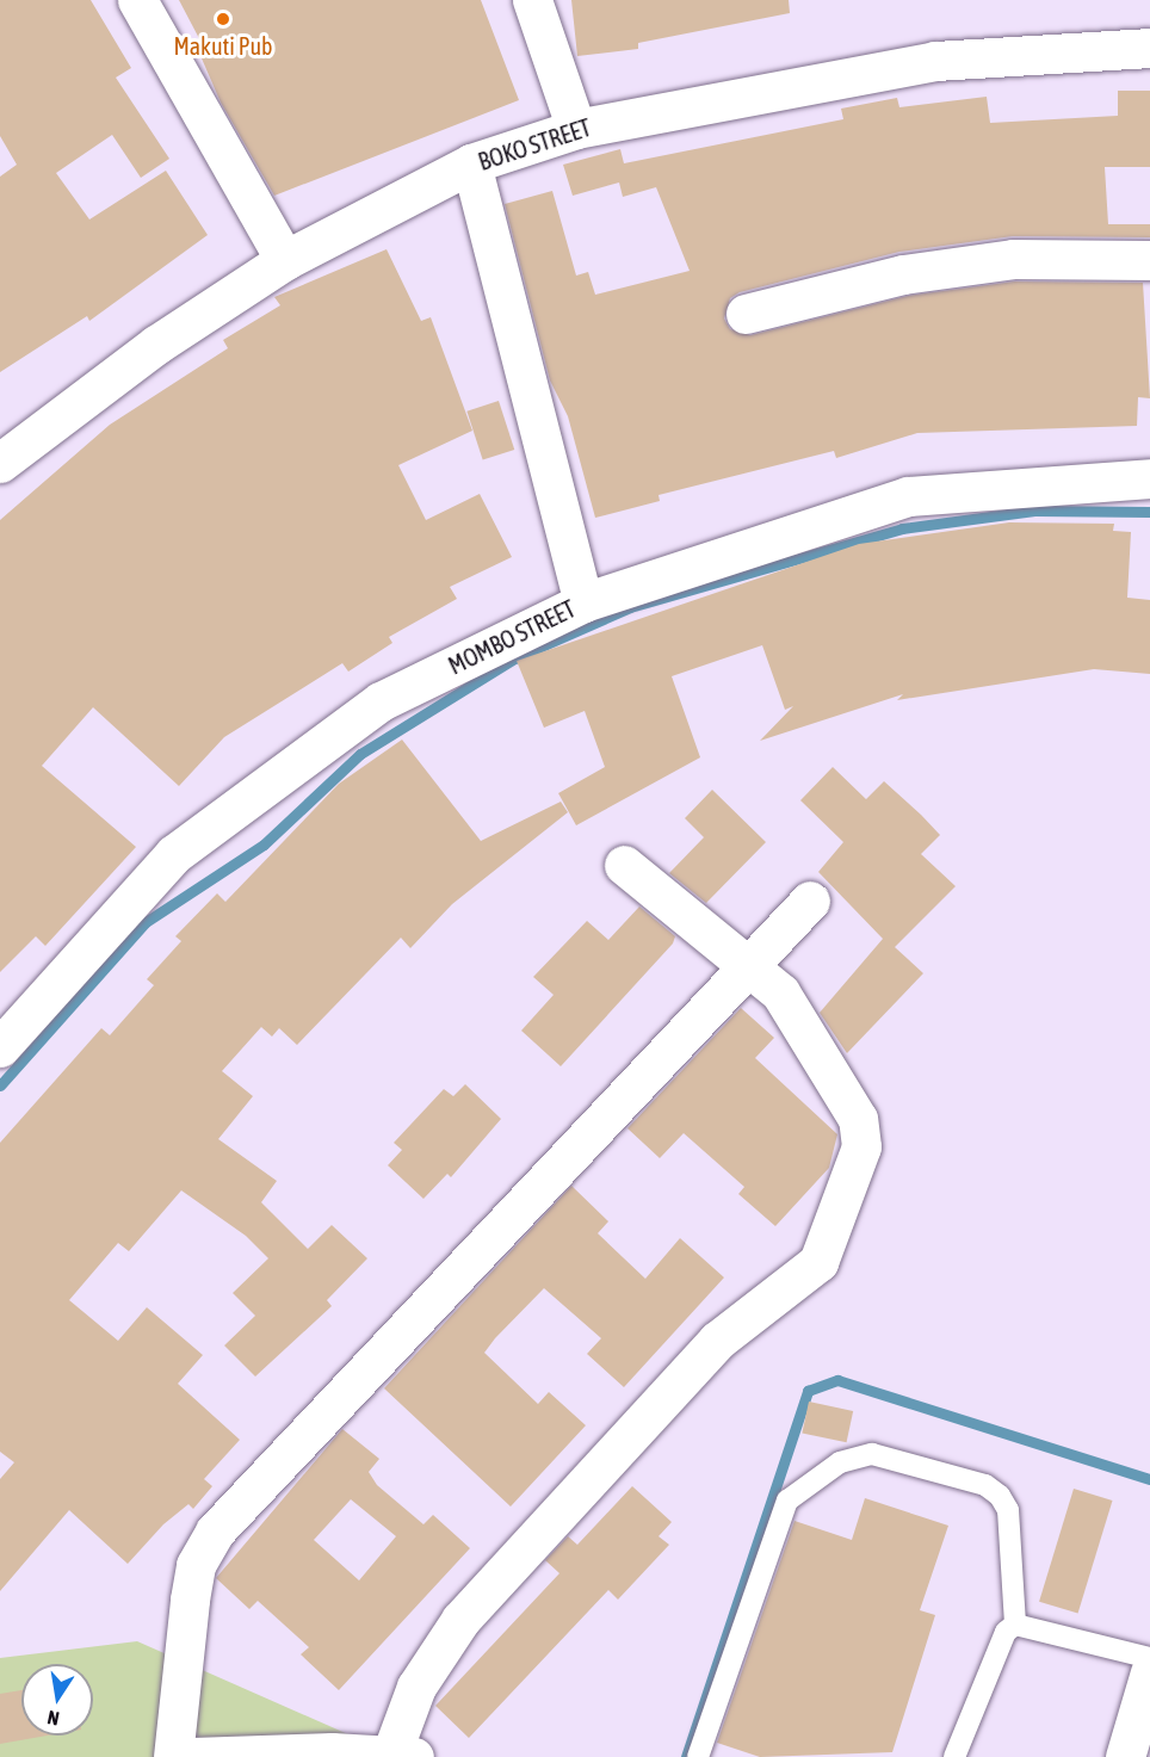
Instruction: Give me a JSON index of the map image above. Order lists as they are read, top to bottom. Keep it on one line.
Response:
{"streets":{"street":["BOKO STREET","MOMBO STREET"]},"places":["Makuti Pub"],"north":"bottom"}
